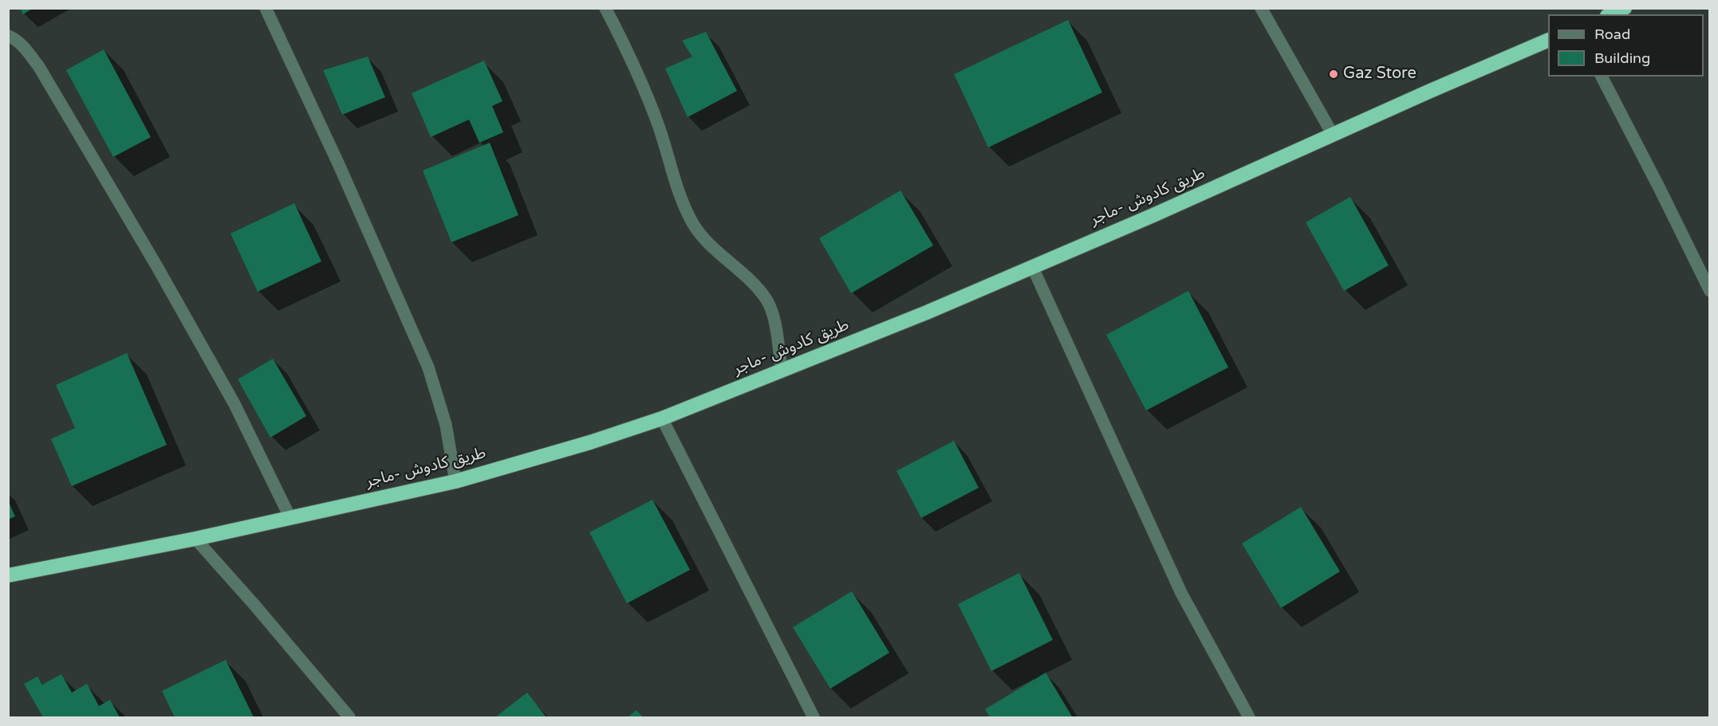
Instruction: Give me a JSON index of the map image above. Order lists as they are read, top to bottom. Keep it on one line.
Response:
{"streets":{"highway":["طريق كادوش -ماجر"]},"places":["Gaz Store"],"legend":["Road","Building"]}
